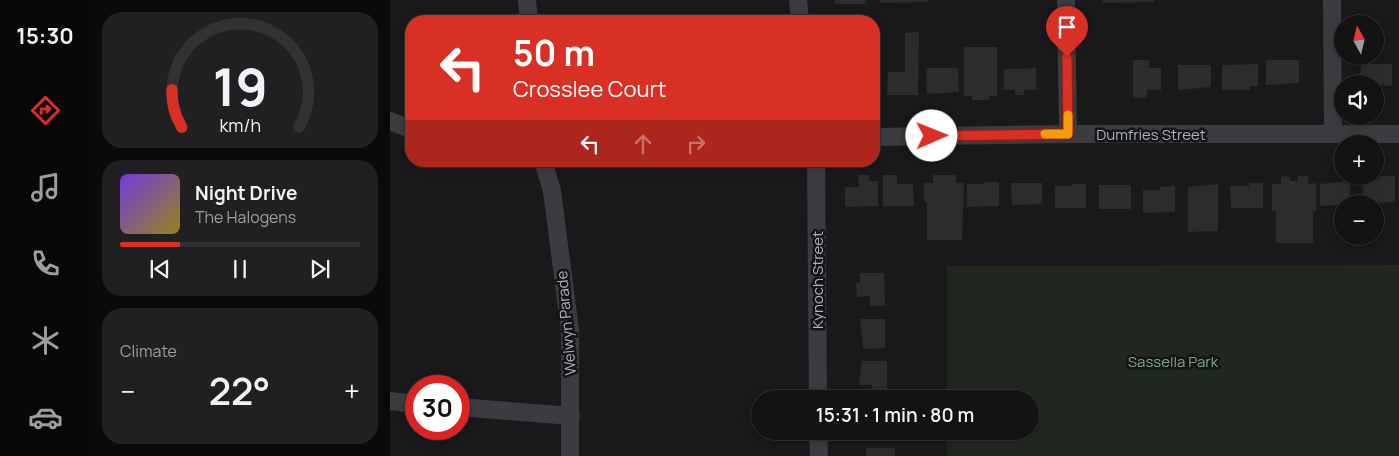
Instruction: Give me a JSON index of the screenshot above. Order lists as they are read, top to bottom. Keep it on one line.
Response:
{"streets":{"street":["Dumfries Street","Kynoch Street","Welwyn Parade"]},"parks":["Sassella Park"],"north":"top","page":{"tabs":"15:30","map_buttons":["+","−"],"turn":["50 m","Crosslee Court"],"song":["Night Drive","The Halogens"],"tile":"Climate","heat":["−","22°","+"],"limit":"30","trip":"15:31 · 1 min · 80 m","gauge":["19","km/h"]}}
